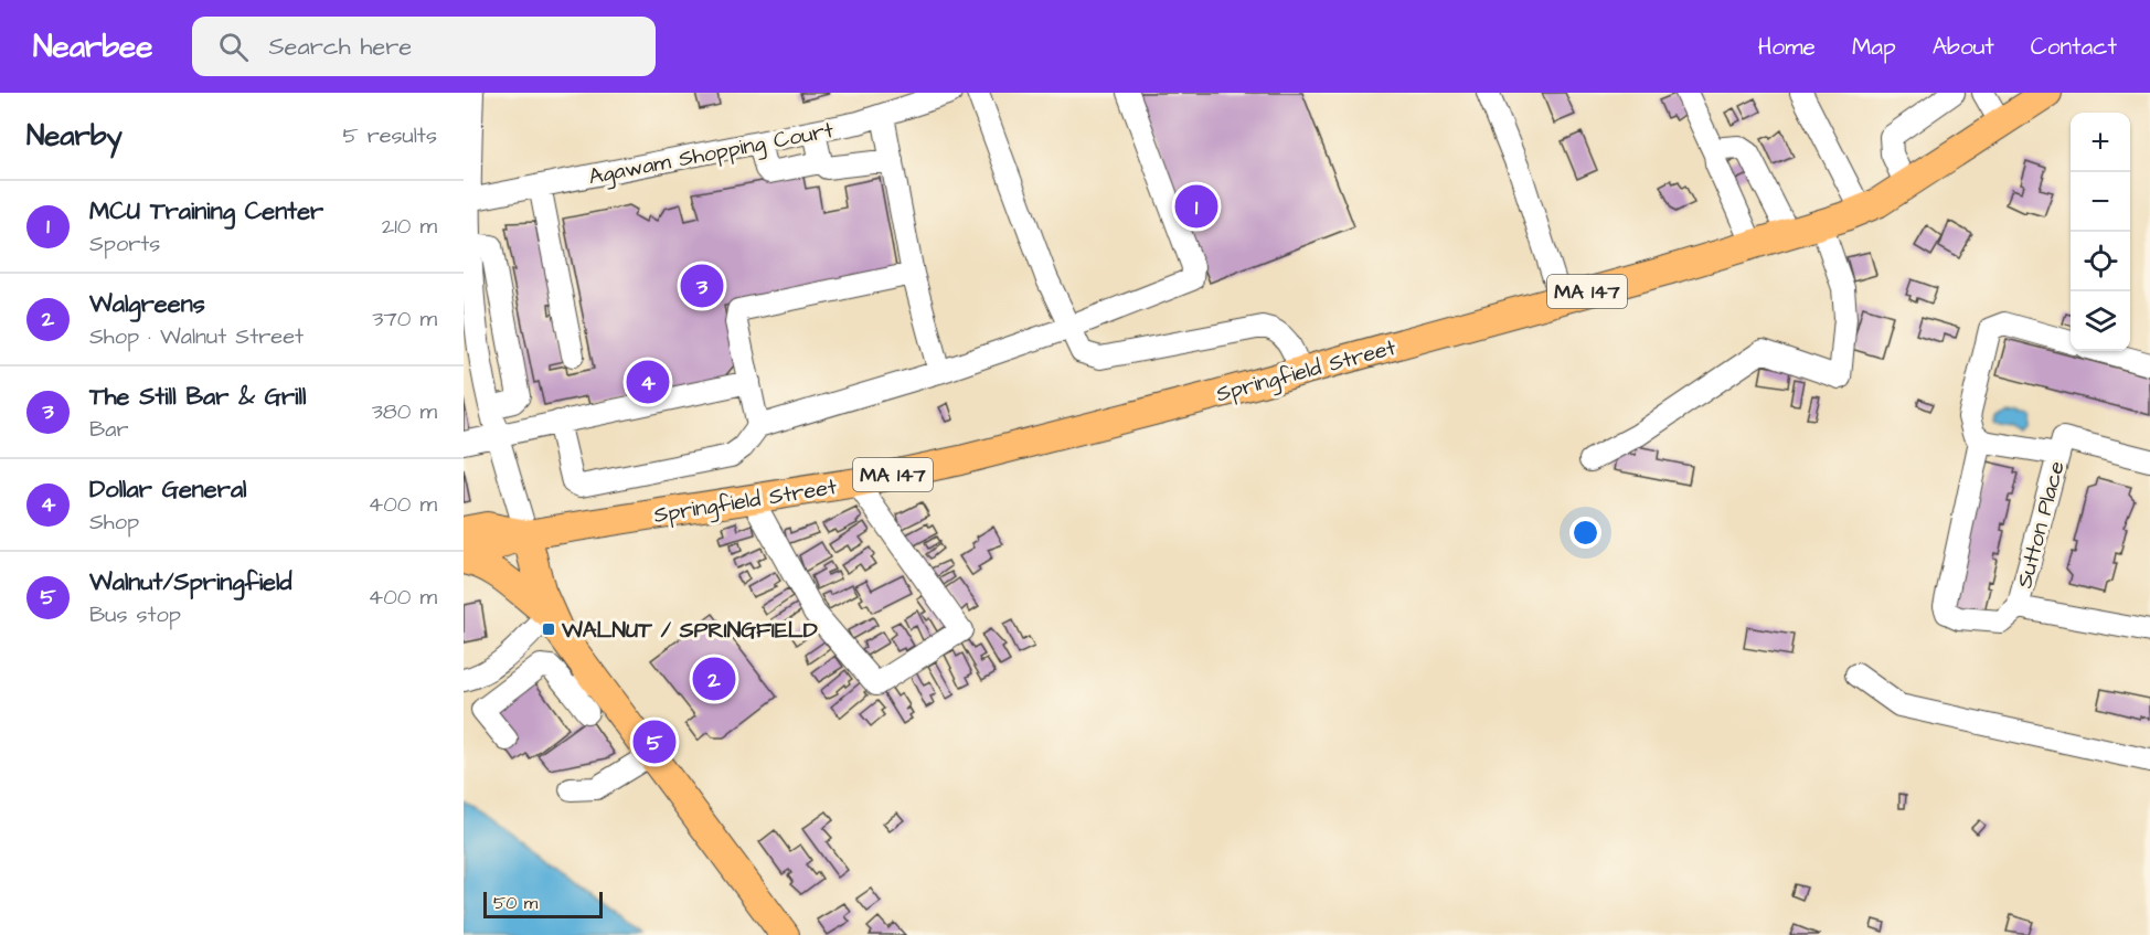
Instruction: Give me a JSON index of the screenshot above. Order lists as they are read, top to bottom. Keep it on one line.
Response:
{"streets":{"main road":["MA 147","Springfield Street"],"street":["Agawam Shopping Court","Sutton Place"]},"places":{"transit":["WALNUT / SPRINGFIELD"]},"scale_bar":"50 m","page":{"header":"Nearbee","search":"Search here","nav":["Home","Map","About","Contact"],"heading":["Nearby","5 results"],"map_buttons":["+","−"],"list":[{"mark":"1","name":"MCU Training Center","note":"Sports","value":"210 m"},{"mark":"2","name":"Walgreens","note":"Shop · Walnut Street","value":"370 m"},{"mark":"3","name":"The Still Bar & Grill","note":"Bar","value":"380 m"},{"mark":"4","name":"Dollar General","note":"Shop","value":"400 m"},{"mark":"5","name":"Walnut/Springfield","note":"Bus stop","value":"400 m"}],"pins":["1","3","4","2","5"],"scale":"50 m"}}
